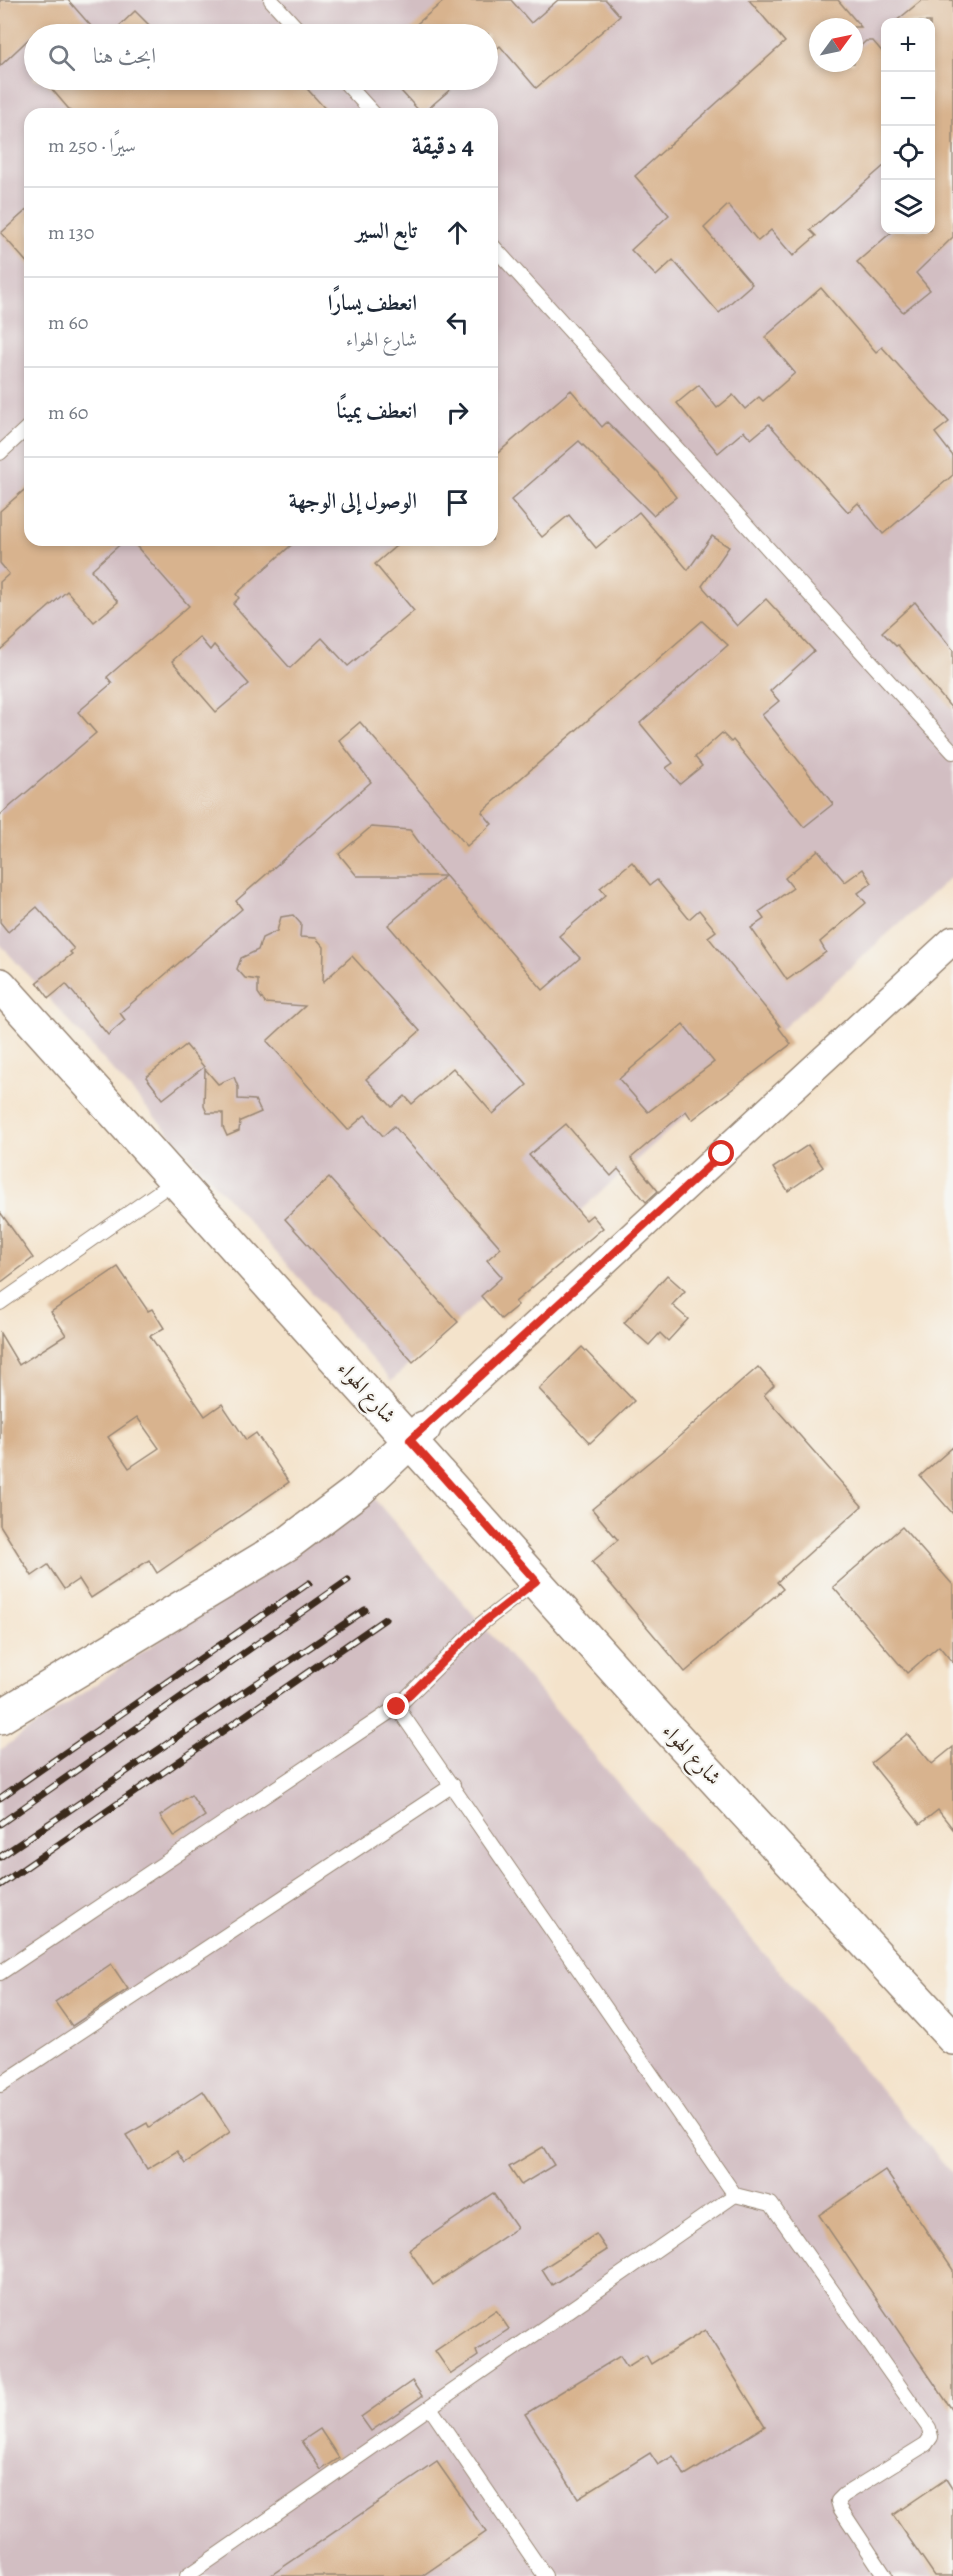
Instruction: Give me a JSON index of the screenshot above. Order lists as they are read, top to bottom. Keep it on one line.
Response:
{"streets":{"street":["شارع الهواء"]},"north":"top right","page":{"map_buttons":["+","−"],"search":"ابحث هنا","heading":["4 دقيقة","سيرًا · 250 m"],"list":[["تابع السير","130 m"],["انعطف يسارًا","شارع الهواء","60 m"],["انعطف يمينًا","60 m"],"الوصول إلى الوجهة"]}}
